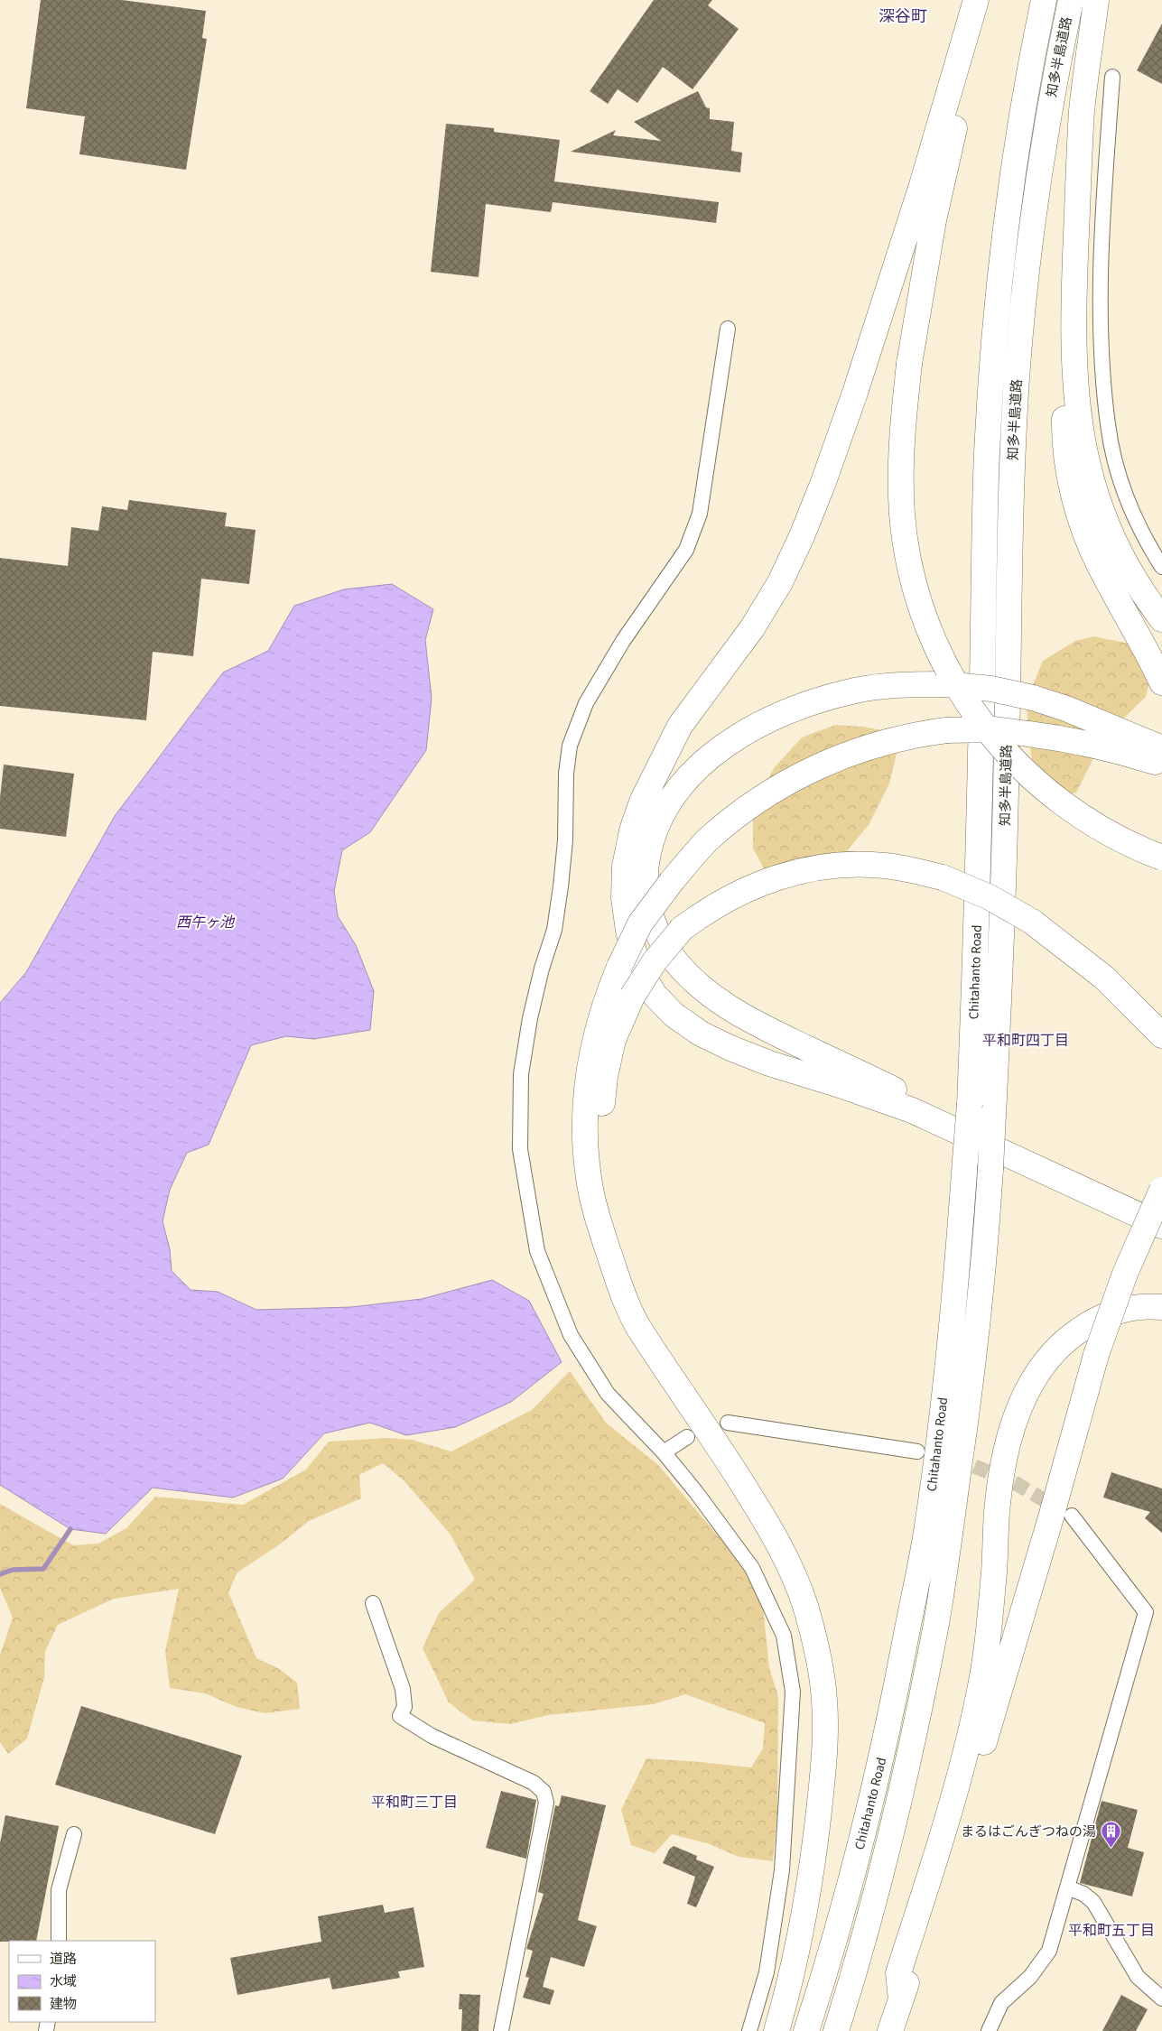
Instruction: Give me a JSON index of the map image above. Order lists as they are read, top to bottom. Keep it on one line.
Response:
{"streets":{"highway":["知多半島道路","Chitahanto Road"]},"crossings":[["知多半島道路","Chitahanto Road"]],"districts":["深谷町","平和町四丁目","平和町三丁目","平和町五丁目"],"water":["西午ヶ池"],"places":{"building":["まるはごんぎつねの湯"]},"legend":["道路","水域","建物"]}
